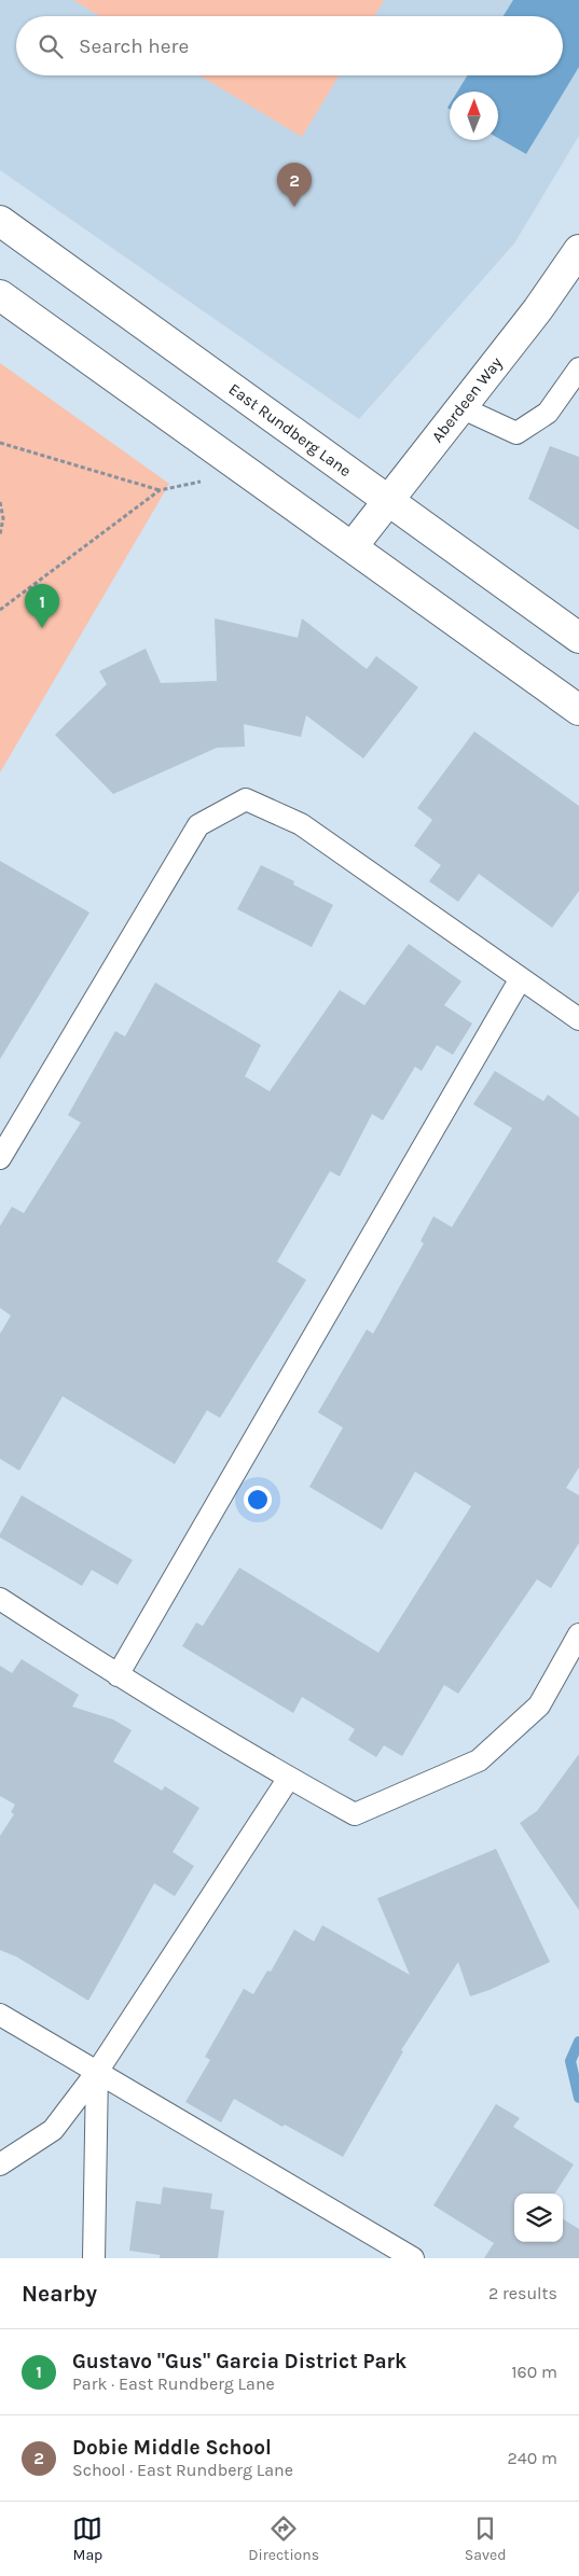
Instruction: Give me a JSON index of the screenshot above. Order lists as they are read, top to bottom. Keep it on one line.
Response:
{"streets":{"main road":["Aberdeen Way","East Rundberg Lane"]},"crossings":[["Aberdeen Way","East Rundberg Lane"]],"north":"top","page":{"search":"Search here","pins":["2","1"],"heading":["Nearby","2 results"],"list":[{"mark":"1","name":"Gustavo \"Gus\" Garcia District Park","note":"Park · East Rundberg Lane","value":"160 m"},{"mark":"2","name":"Dobie Middle School","note":"School · East Rundberg Lane","value":"240 m"}],"nav":["Map","Directions","Saved"]}}
